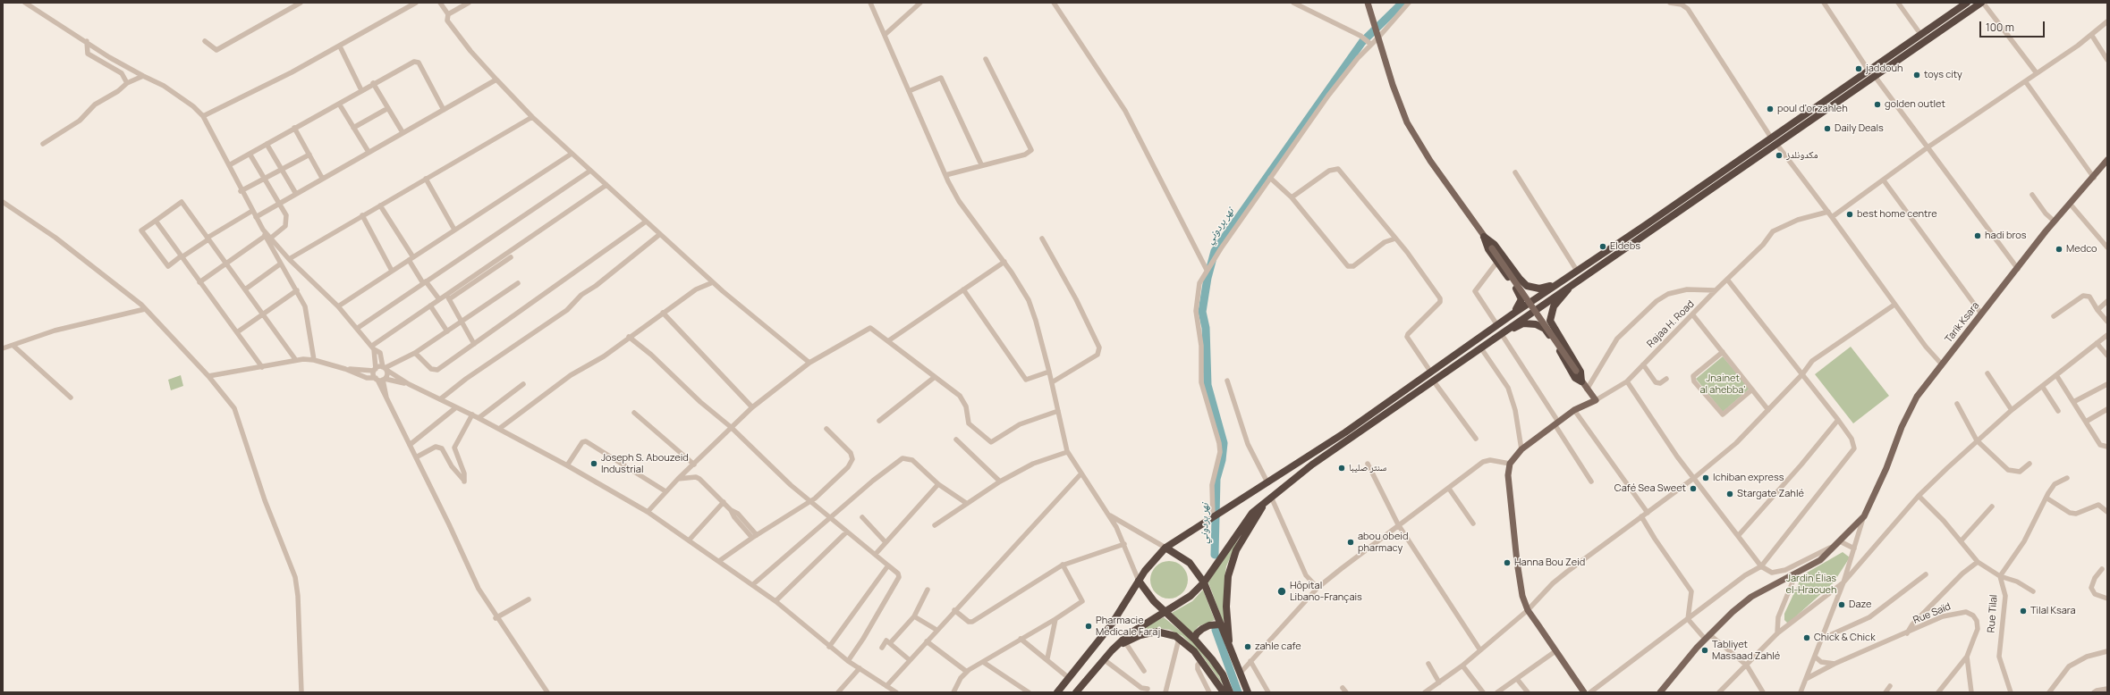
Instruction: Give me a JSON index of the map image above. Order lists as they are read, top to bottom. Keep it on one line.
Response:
{"streets":{"main road":["Tarik Ksara"],"street":["Rajaa H. Road","Rue Saïd","Rue Tilal"]},"water":["نهر بردوني"],"parks":["Jnainet al ahebba'","Jardin Élias el-Hraoueh"],"places":["jaddouh","toys city","golden outlet","poul d'or zahleh","Daily Deals","مكدونلدز","best home centre","hadi bros","Eldebs","Medco","Joseph S. Abouzeid Industrial","سنتر صليبا","Ichiban express","Café Sea Sweet","Stargate Zahlé","abou obeid pharmacy","Hanna Bou Zeid","Hôpital Libano-Français","Daze","Tilal Ksara","Pharmacie Médicale Faraj","Chick & Chick","zahle cafe","Tabliyet Massaad Zahlé"],"scale_bar":"100 m"}
